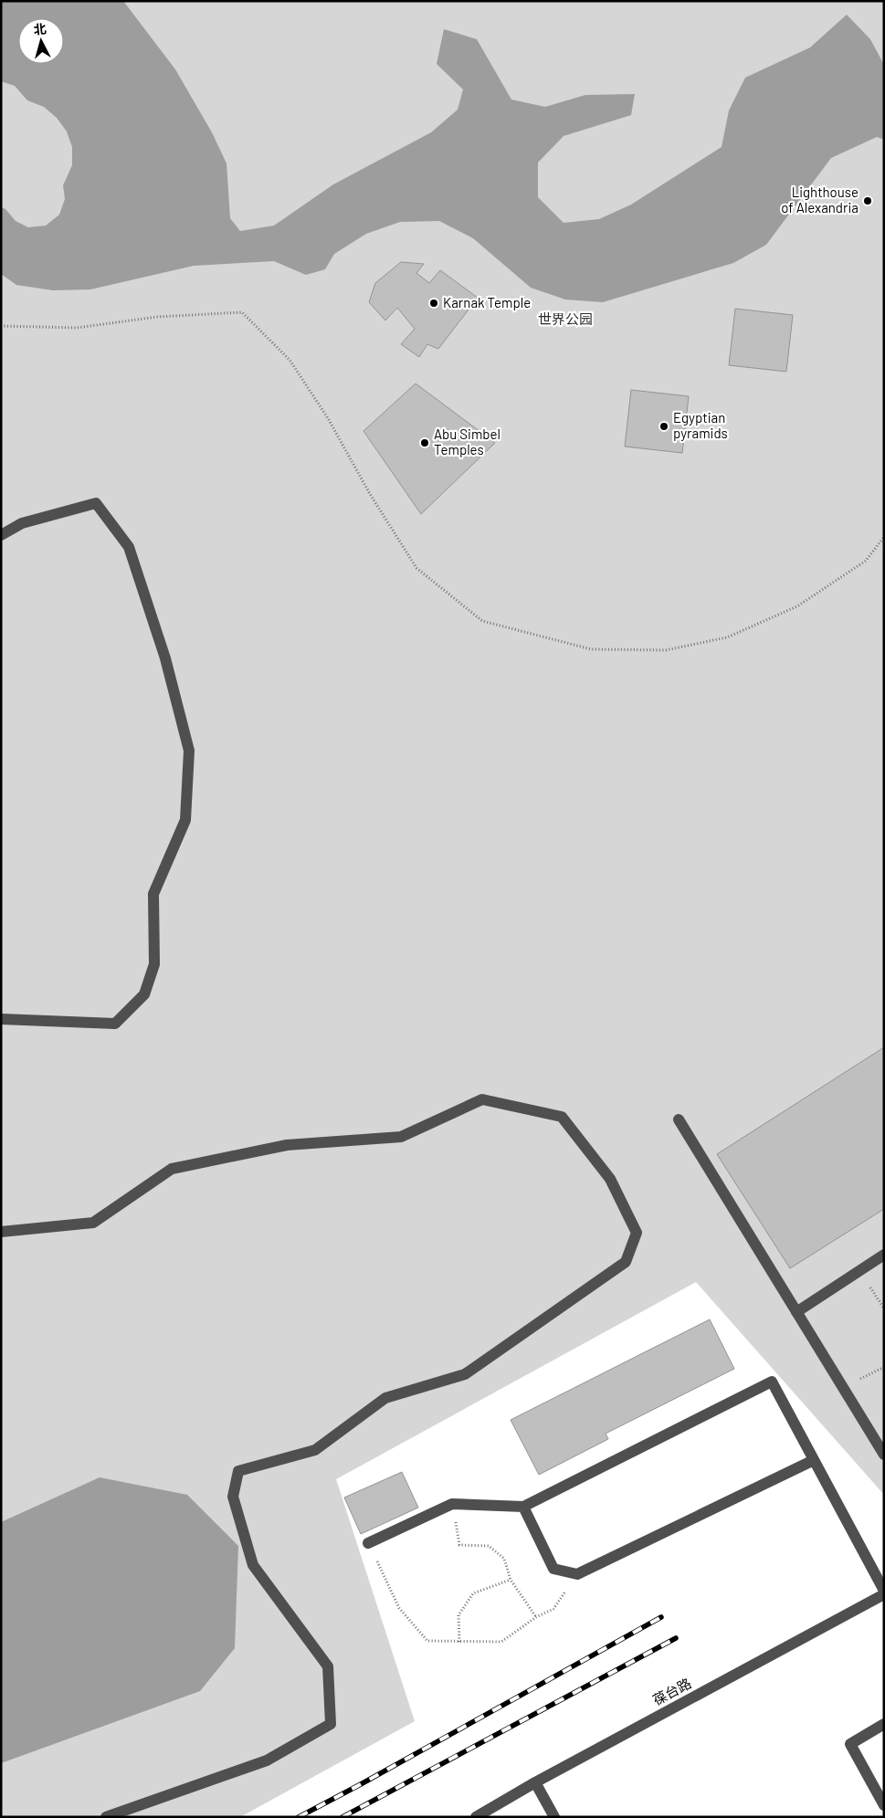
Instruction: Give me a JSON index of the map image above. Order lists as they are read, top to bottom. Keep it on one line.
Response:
{"streets":{"street":["葆台路"]},"parks":["世界公园"],"places":["Lighthouse of Alexandria","Karnak Temple","Egyptian pyramids","Abu Simbel Temples"],"north":"top"}
